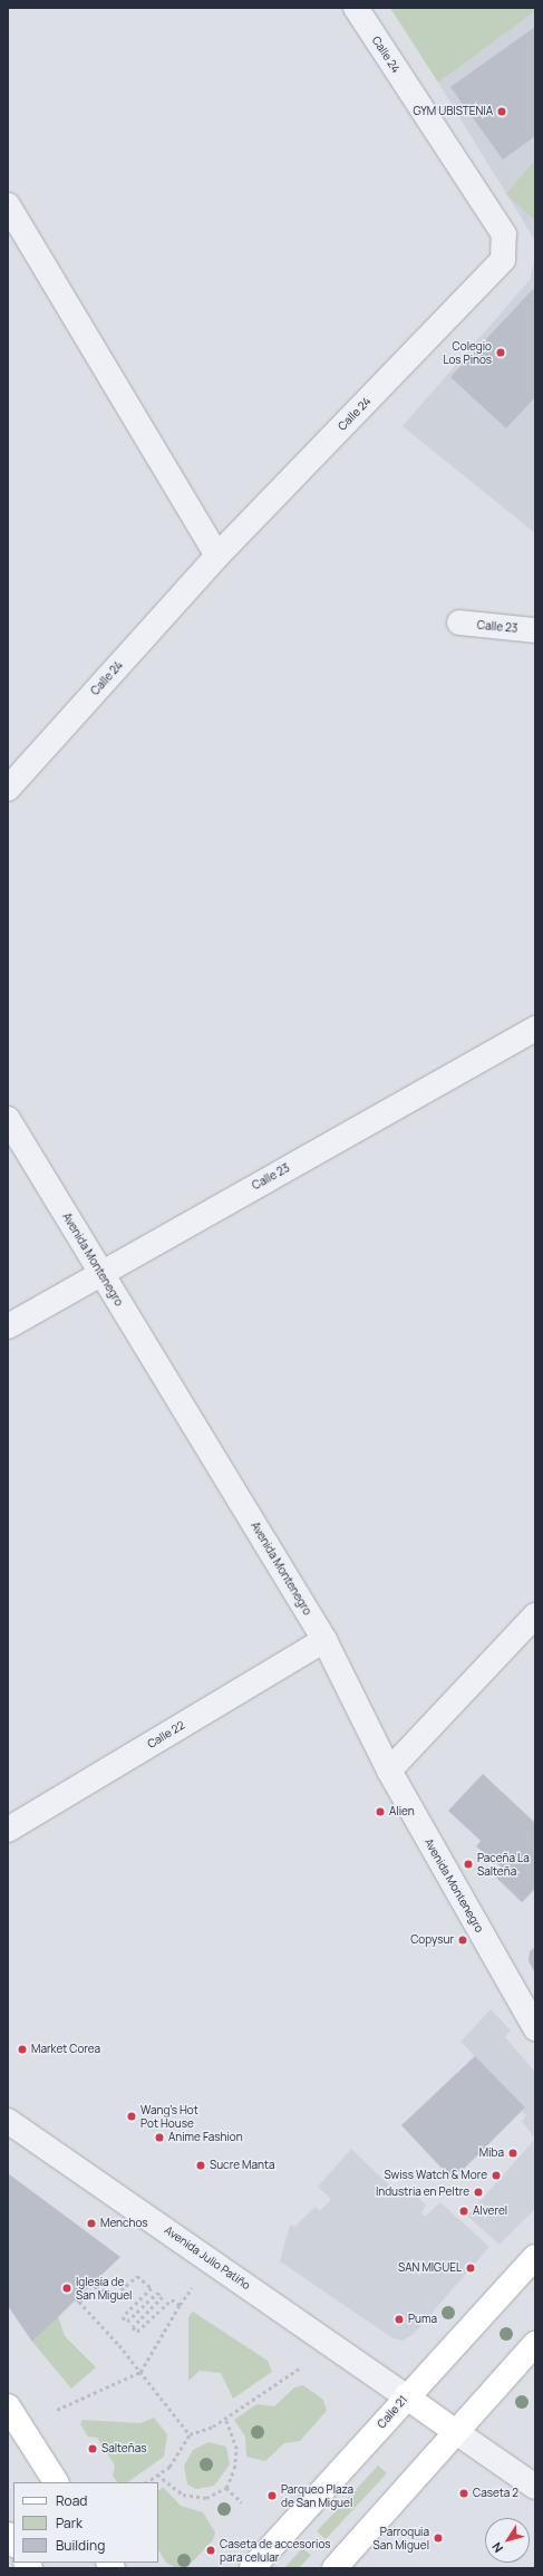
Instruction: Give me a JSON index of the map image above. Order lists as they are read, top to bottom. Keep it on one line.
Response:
{"streets":{"main road":["Calle 21"],"street":["Calle 24","Calle 23","Avenida Montenegro","Calle 22","Avenida Julio Patiño"]},"crossings":[["Calle 23","Avenida Montenegro"],["Avenida Montenegro","Calle 22"],["Avenida Julio Patiño","Calle 21"]],"places":["GYM UBISTENIA","Colegio Los Pinos","Alien","Paceña La Salteña","Copysur","Market Corea","Wang's Hot Pot House","Anime Fashion","Miba","Sucre Manta","Swiss Watch & More","Industria en Peltre","Alverel","Menchos","SAN MIGUEL","Iglesia de San Miguel","Puma","Salteñas","Caseta 2","Parqueo Plaza de San Miguel","Parroquia San Miguel","Caseta de accesorios para celular"],"legend":["Road","Park","Building"],"north":"bottom left"}
